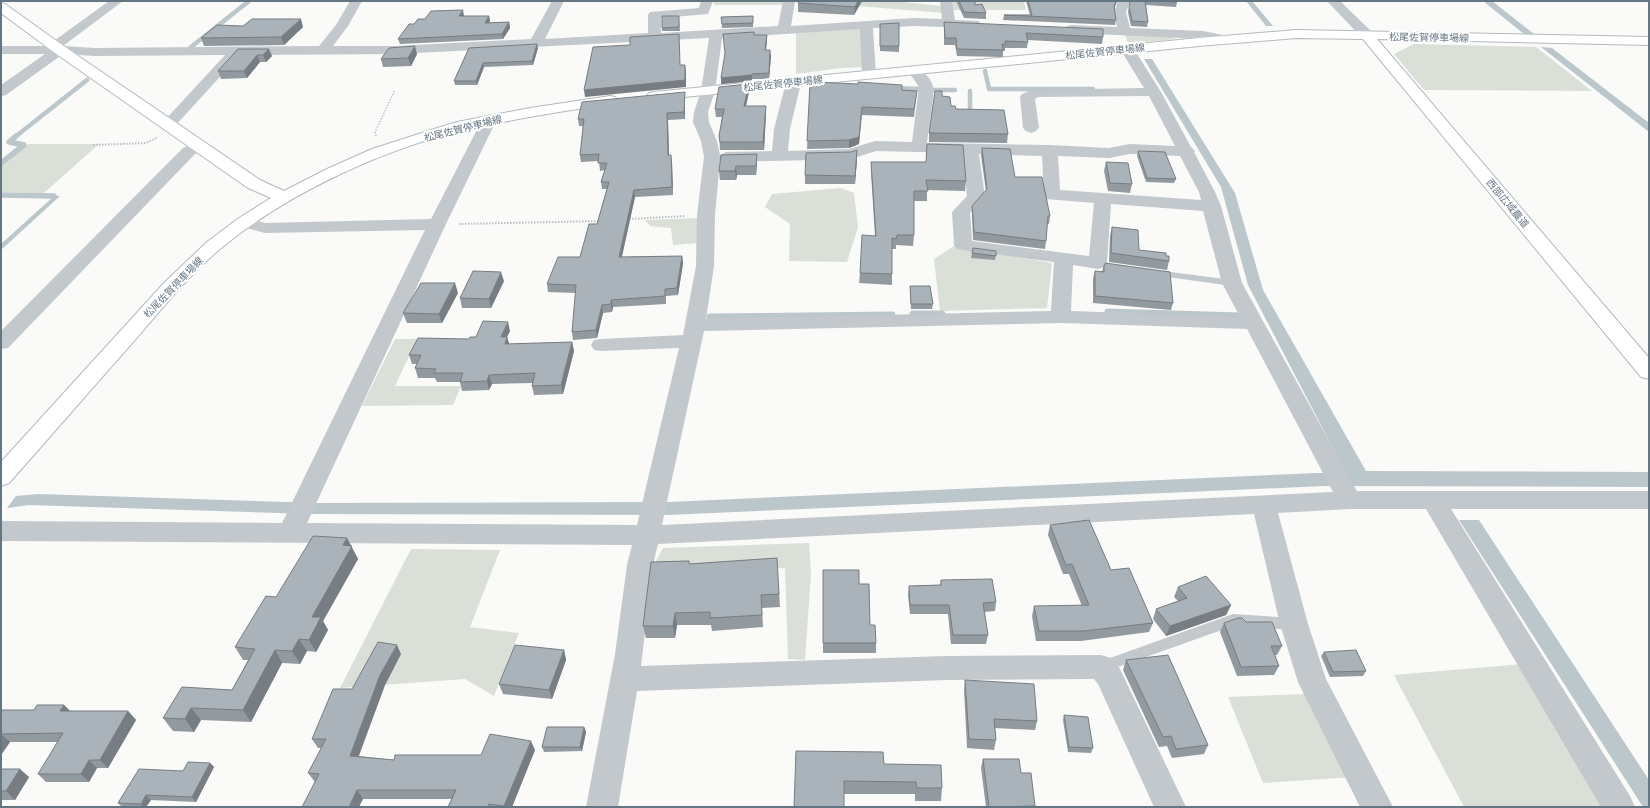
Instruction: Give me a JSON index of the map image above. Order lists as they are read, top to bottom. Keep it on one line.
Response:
{"streets":{"main road":["松尾佐賀停車場線","西部広域農道"]},"crossings":[["松尾佐賀停車場線","西部広域農道"]]}
